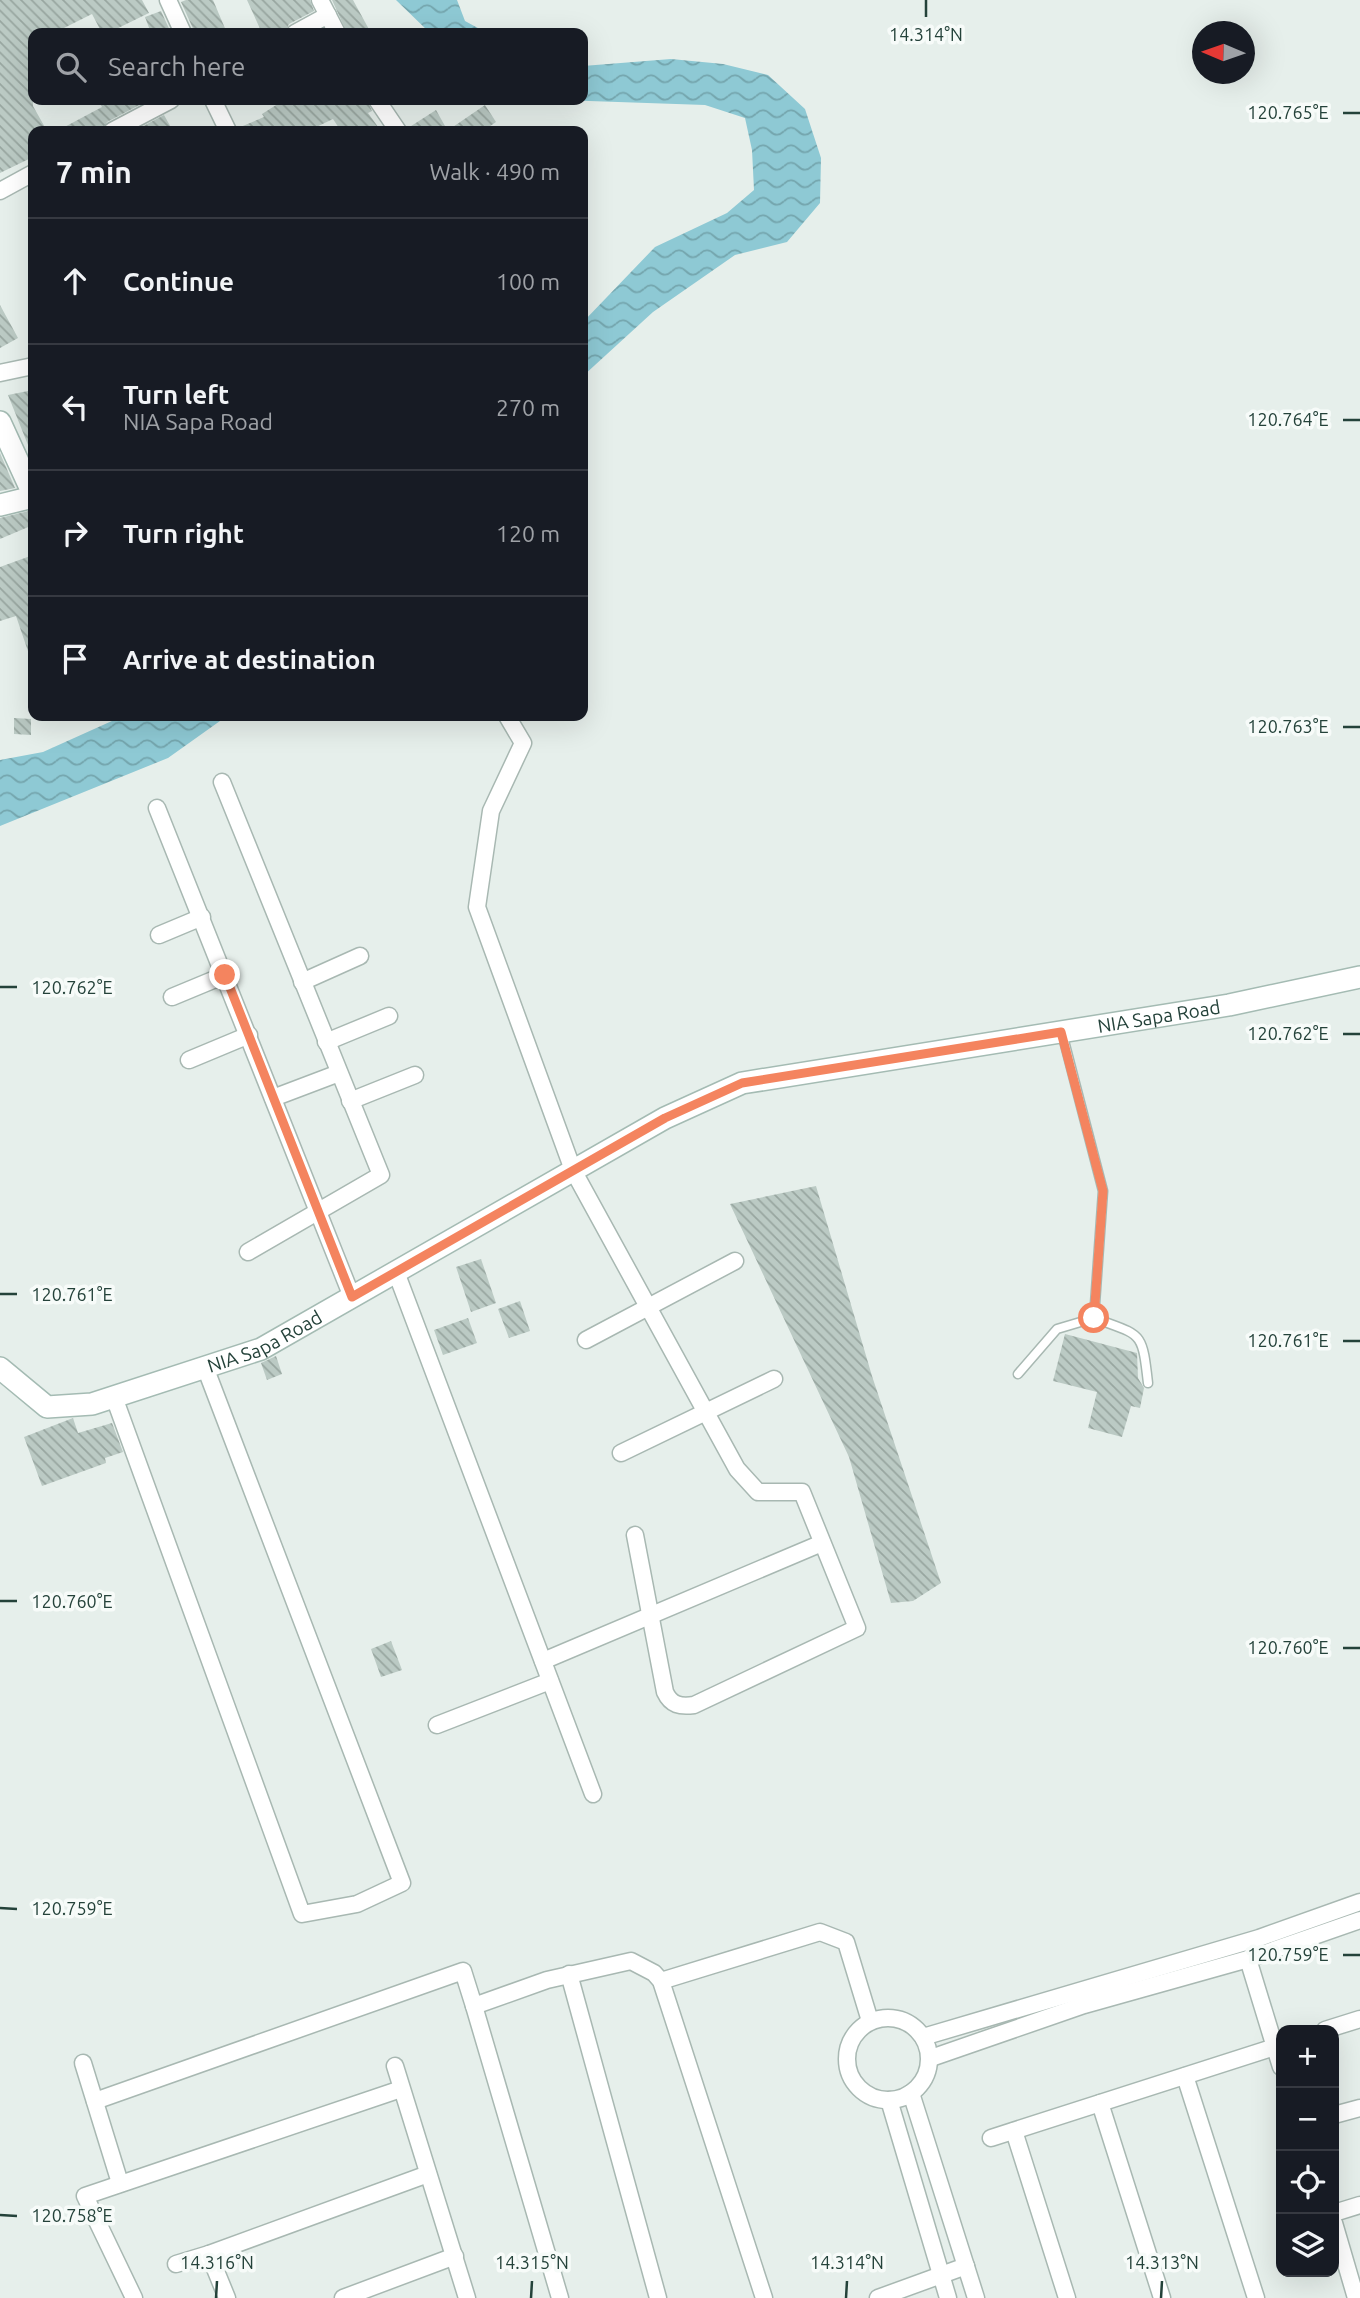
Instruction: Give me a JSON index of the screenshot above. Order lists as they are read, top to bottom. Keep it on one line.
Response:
{"streets":{"street":["NIA Sapa Road"]},"north":"left","page":{"search":"Search here","heading":["7 min","Walk · 490 m"],"list":[["Continue","100 m"],["Turn left","NIA Sapa Road","270 m"],["Turn right","120 m"],"Arrive at destination"],"map_buttons":["+","−"]},"coordinates":["14.314°N","120.765°E","120.764°E","120.763°E","120.762°E","120.761°E","120.760°E","120.759°E","120.758°E","14.316°N","14.315°N","14.313°N"]}
